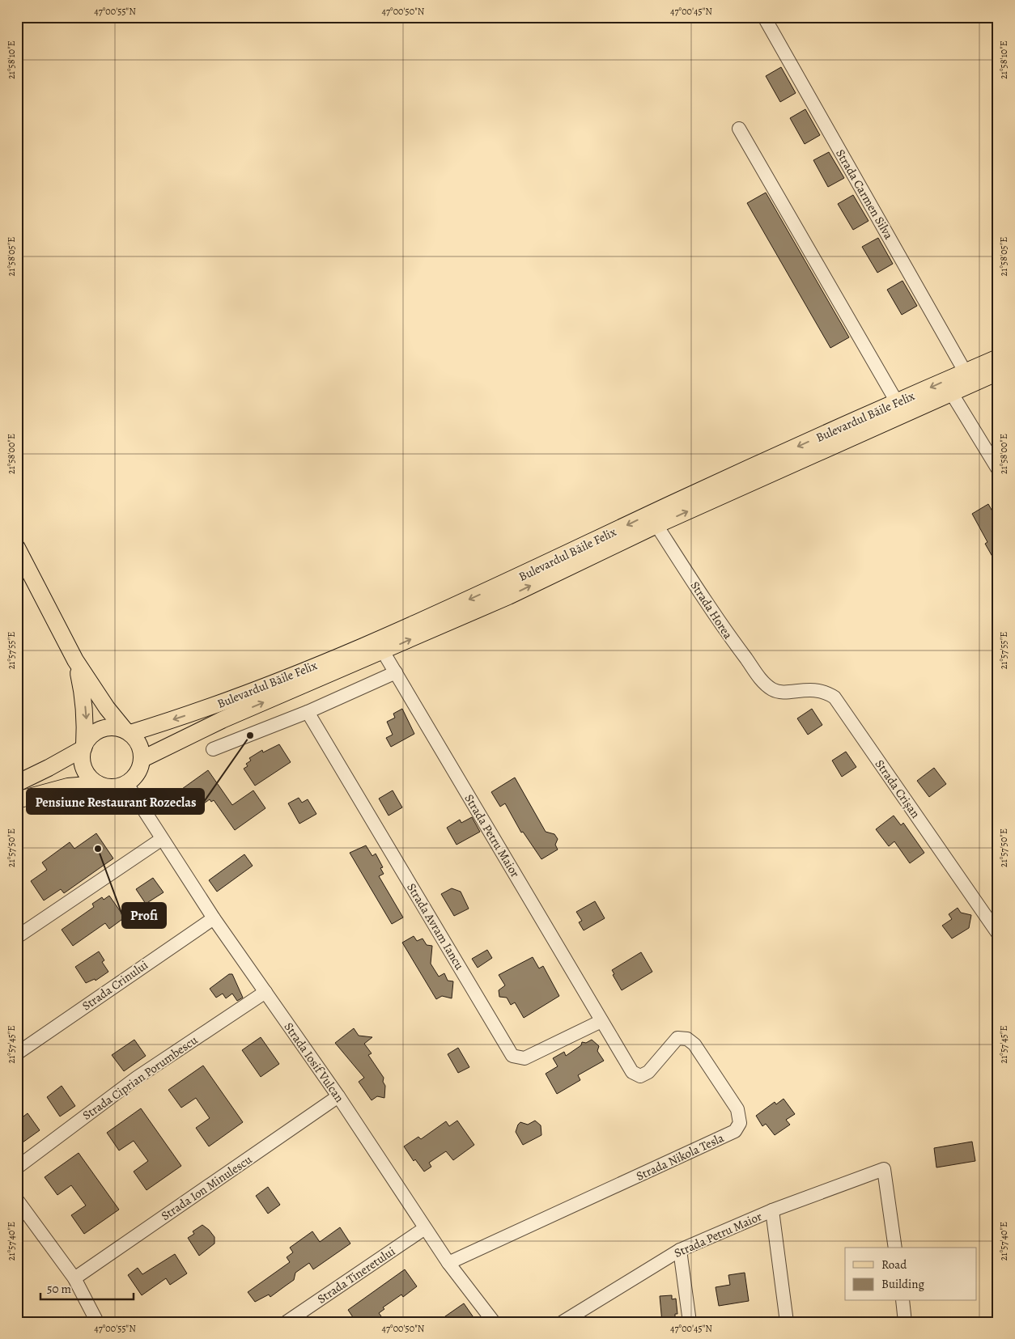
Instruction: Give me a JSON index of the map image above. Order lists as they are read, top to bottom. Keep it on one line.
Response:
{"streets":{"main road":["Bulevardul Băile Felix"],"street":["Strada Carmen Silva","Strada Horea","Strada Crișan","Strada Petru Maior","Strada Avram Iancu","Strada Crinului","Strada Iosif Vulcan","Strada Ciprian Porumbescu","Strada Nikola Tesla","Strada Ion Minulescu","Strada Tineretului"]},"crossings":[["Strada Carmen Silva","Bulevardul Băile Felix"],["Bulevardul Băile Felix","Strada Horea"],["Bulevardul Băile Felix","Strada Petru Maior"],["Bulevardul Băile Felix","Strada Iosif Vulcan"],["Strada Horea","Strada Crișan"],["Strada Petru Maior","Strada Avram Iancu"],["Strada Petru Maior","Strada Nikola Tesla"],["Strada Avram Iancu","Strada Nikola Tesla"],["Strada Crinului","Strada Iosif Vulcan"],["Strada Iosif Vulcan","Strada Ciprian Porumbescu"],["Strada Iosif Vulcan","Strada Nikola Tesla"],["Strada Iosif Vulcan","Strada Ion Minulescu"],["Strada Iosif Vulcan","Strada Tineretului"]],"places":["Pensiune Restaurant Rozeclas","Profi"],"legend":["Road","Building"],"scale_bar":"50 m","coordinates":["47°00'55\"N","47°00'50\"N","47°00'45\"N","21°58'10\"E","21°58'05\"E","21°58'00\"E","21°57'55\"E","21°57'50\"E","21°57'45\"E","21°57'40\"E"]}
